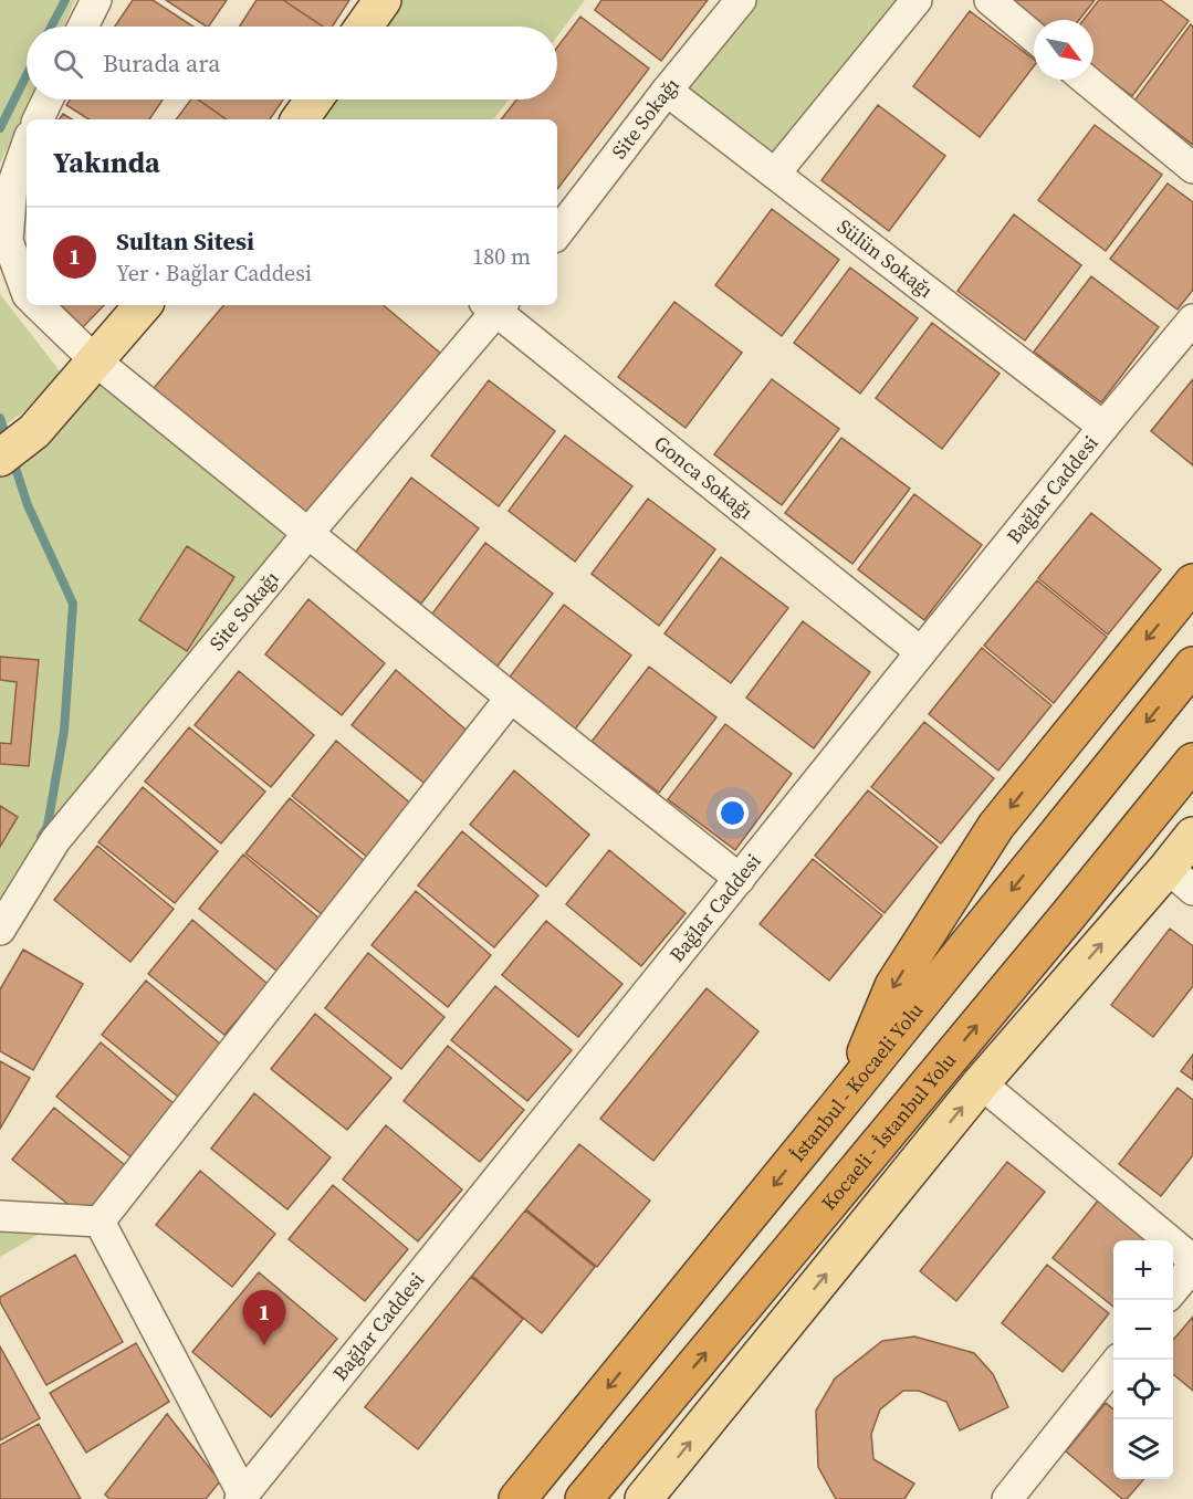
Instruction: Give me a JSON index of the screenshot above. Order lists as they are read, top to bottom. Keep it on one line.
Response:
{"streets":{"highway":["İstanbul - Kocaeli Yolu","Kocaeli - İstanbul Yolu"],"street":["Site Sokağı","Sülün Sokağı","Gonca Sokağı","Bağlar Caddesi"]},"crossings":[["Site Sokağı","Sülün Sokağı"],["Site Sokağı","Gonca Sokağı"],["Sülün Sokağı","Bağlar Caddesi"],["Gonca Sokağı","Bağlar Caddesi"]],"north":"bottom right","page":{"search":"Burada ara","heading":"Yakında","list":[{"mark":"1","name":"Sultan Sitesi","note":"Yer · Bağlar Caddesi","value":"180 m"}],"map_buttons":["+","−"],"pins":"1"}}
